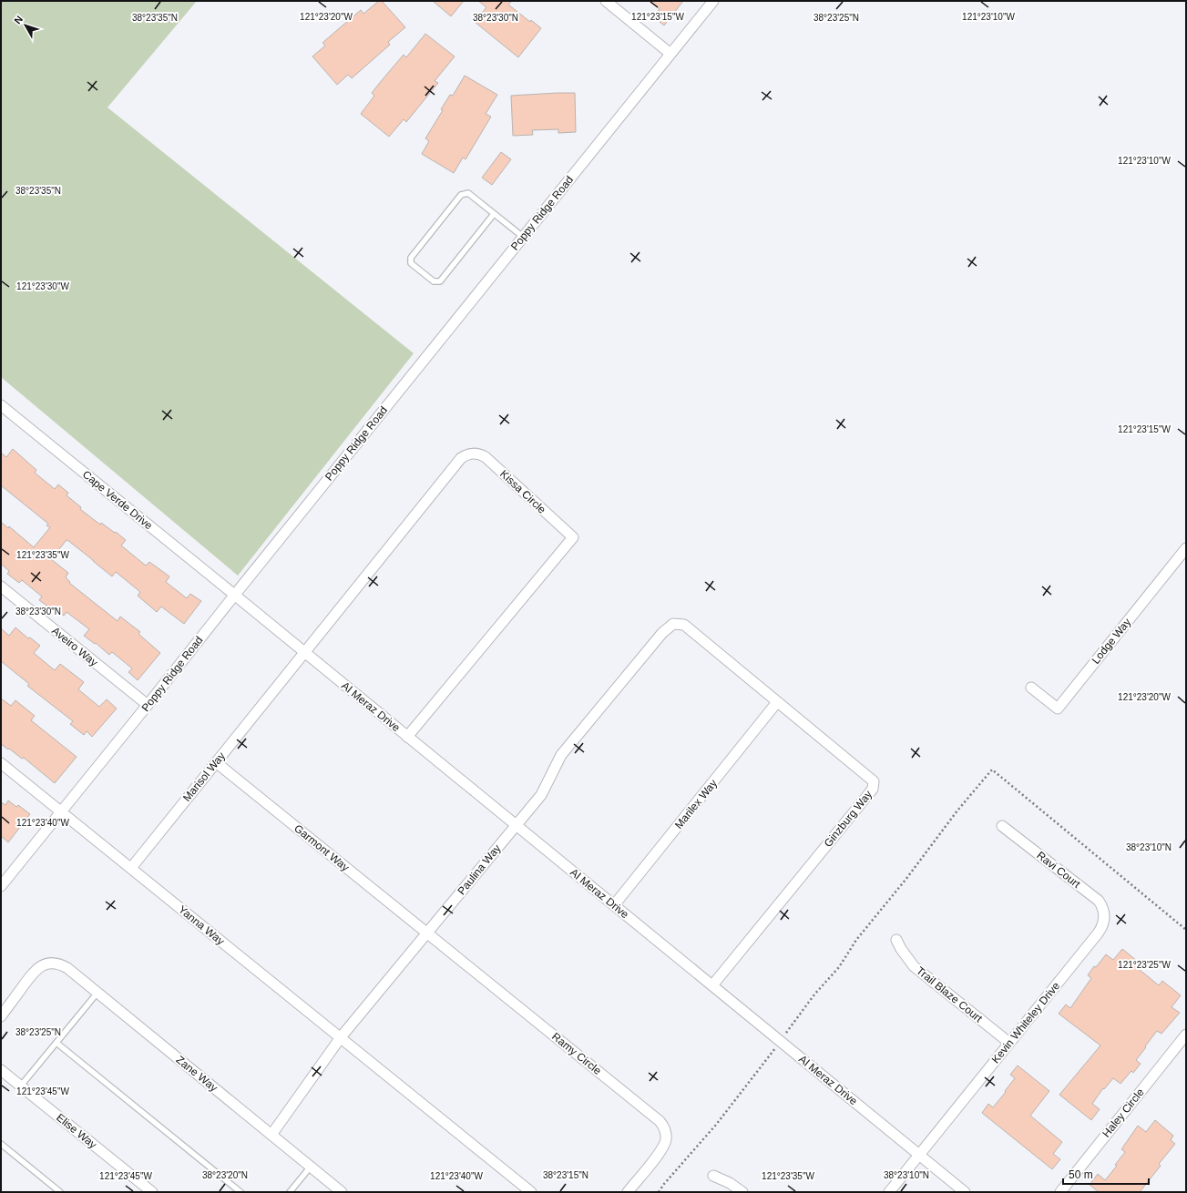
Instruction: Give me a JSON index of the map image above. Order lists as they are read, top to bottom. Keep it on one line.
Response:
{"streets":{"street":["Poppy Ridge Road","Kissa Circle","Cape Verde Drive","Lodge Way","Aveiro Way","Al Meraz Drive","Marisol Way","Marilex Way","Ginzburg Way","Garmont Way","Paulina Way","Ravi Court","Yanna Way","Trail Blaze Court","Kevin Whiteley Drive","Ramy Circle","Zane Way","Haley Circle","Elise Way"]},"crossings":[["Poppy Ridge Road","Cape Verde Drive"],["Poppy Ridge Road","Aveiro Way"],["Poppy Ridge Road","Al Meraz Drive"],["Poppy Ridge Road","Yanna Way"],["Kissa Circle","Al Meraz Drive"],["Kissa Circle","Marisol Way"],["Cape Verde Drive","Al Meraz Drive"],["Al Meraz Drive","Marisol Way"],["Al Meraz Drive","Marilex Way"],["Al Meraz Drive","Ginzburg Way"],["Al Meraz Drive","Paulina Way"],["Al Meraz Drive","Kevin Whiteley Drive"],["Marisol Way","Garmont Way"],["Marisol Way","Yanna Way"],["Marilex Way","Ginzburg Way"],["Ginzburg Way","Paulina Way"],["Garmont Way","Paulina Way"],["Garmont Way","Ramy Circle"],["Paulina Way","Yanna Way"],["Paulina Way","Ramy Circle"],["Paulina Way","Zane Way"],["Ravi Court","Kevin Whiteley Drive"],["Trail Blaze Court","Kevin Whiteley Drive"]],"scale_bar":"50 m","north":"top left","coordinates":["121°23'20\"W","121°23'15\"W","121°23'10\"W","38°23'35\"N","38°23'30\"N","38°23'25\"N","121°23'30\"W","121°23'35\"W","121°23'40\"W","38°23'10\"N","121°23'25\"W","121°23'45\"W","38°23'20\"N","38°23'15\"N"]}
